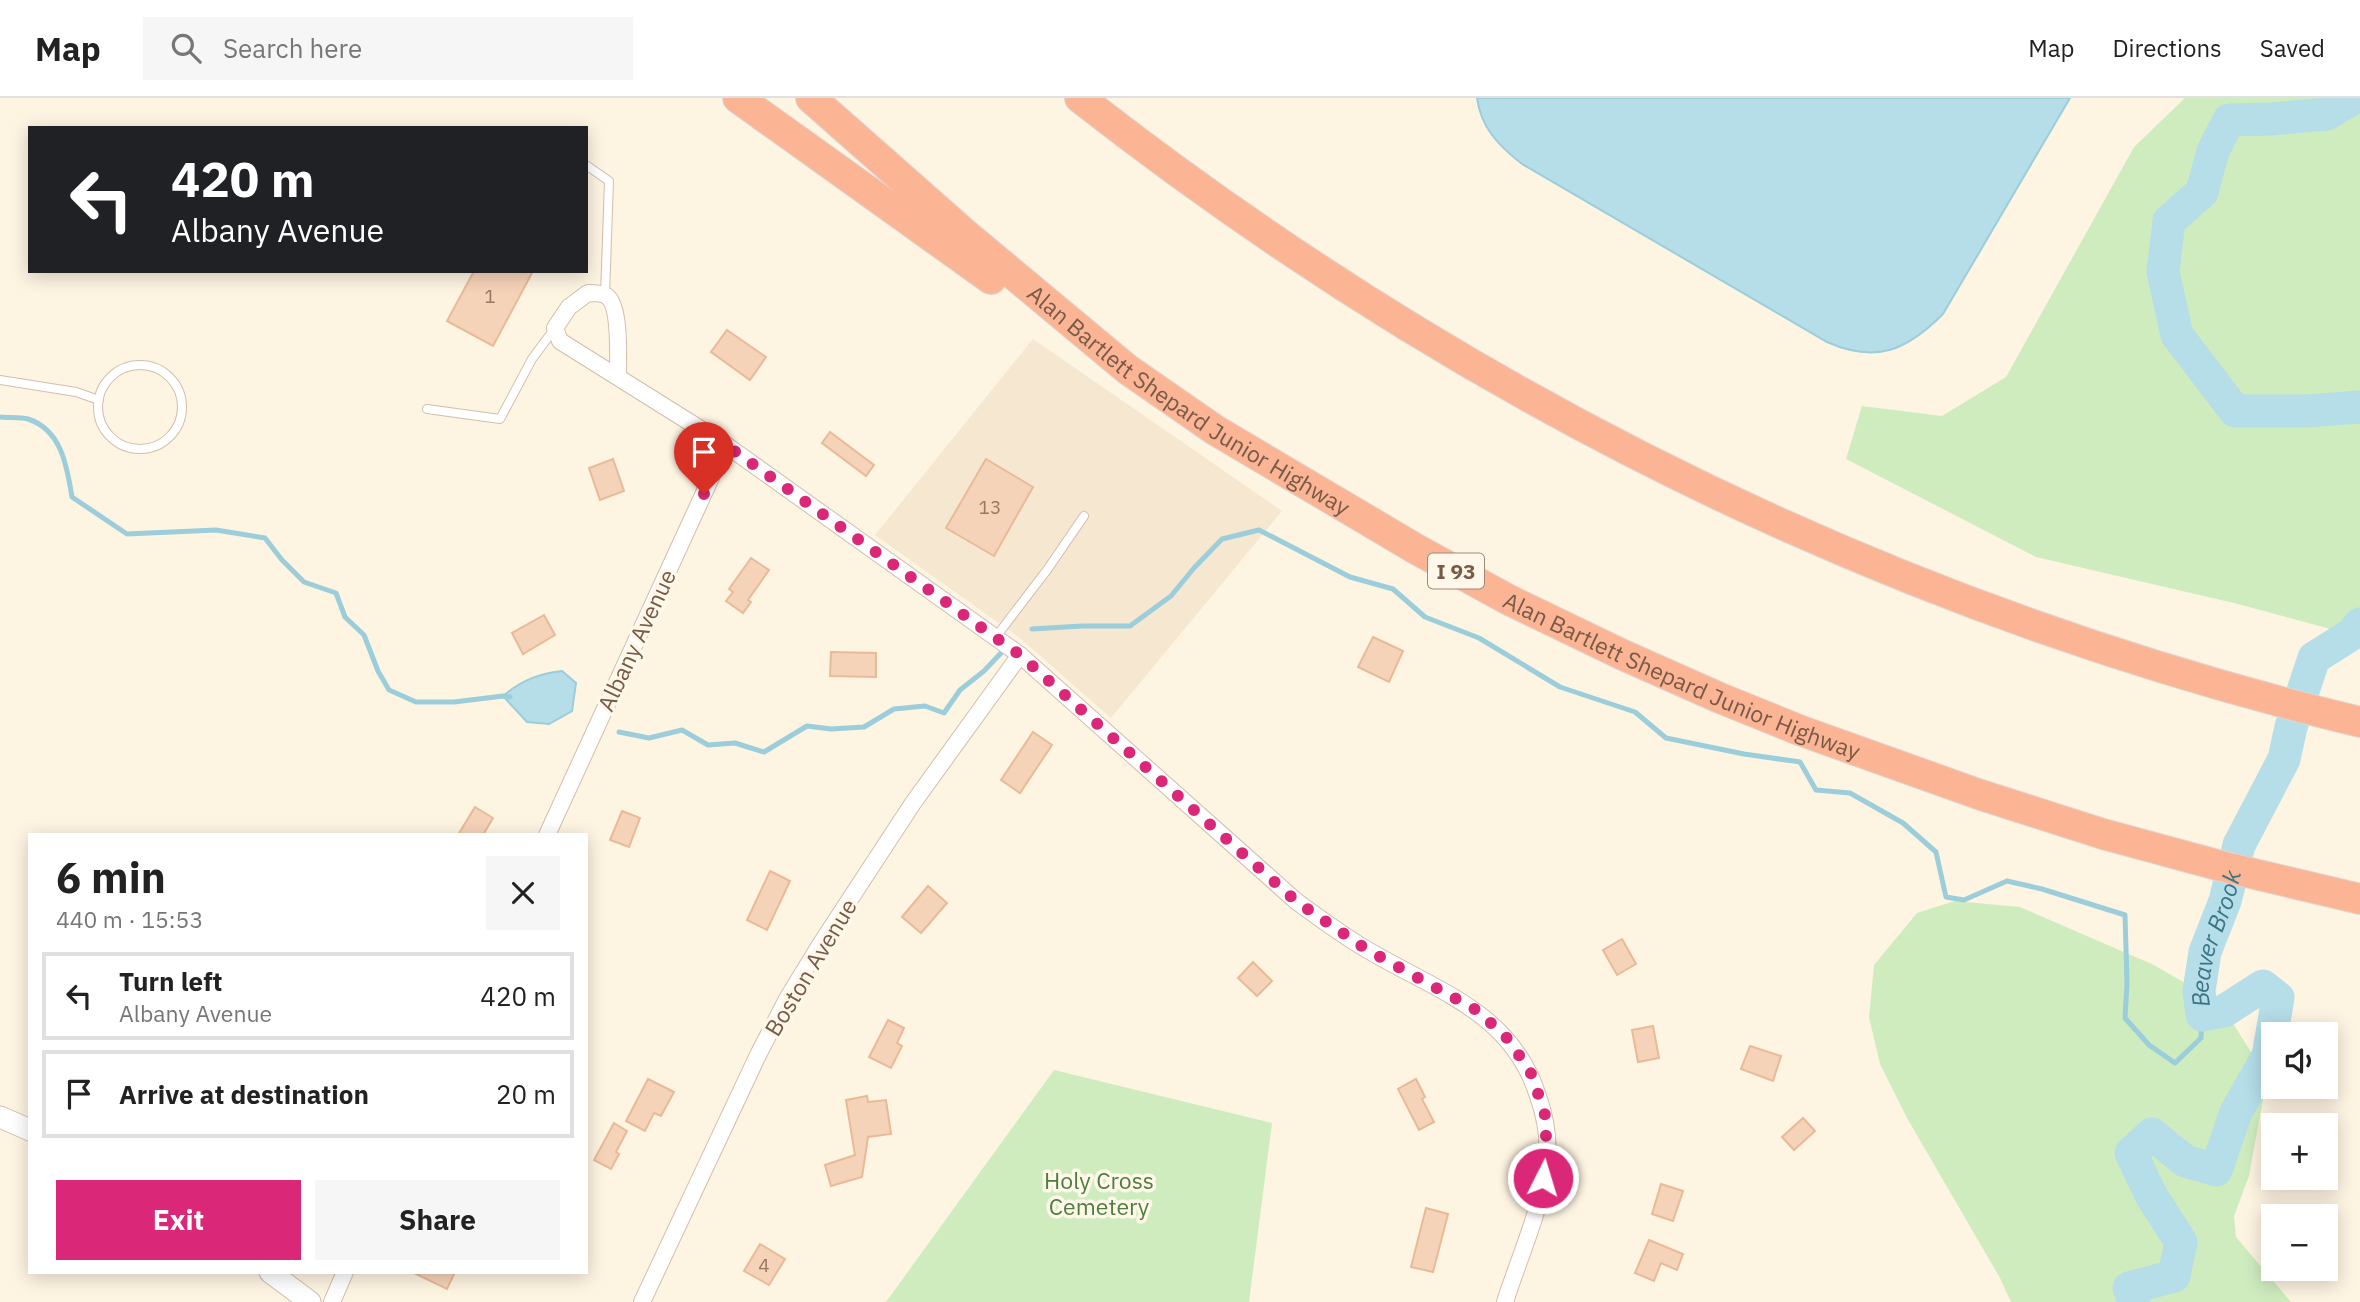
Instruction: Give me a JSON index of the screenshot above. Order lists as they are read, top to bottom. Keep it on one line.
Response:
{"streets":{"highway":["Alan Bartlett Shepard Junior Highway","I 93"],"street":["Albany Avenue","Boston Avenue"]},"water":["Beaver Brook"],"parks":["Holy Cross Cemetery"],"house_numbers":["1","13","4"],"page":{"header":"Map","search":"Search here","nav":["Map","Directions","Saved"],"turn":["420 m","Albany Avenue"],"heading":["6 min","440 m · 15:53"],"list":[{"name":"Turn left","note":"Albany Avenue","value":"420 m"},{"name":"Arrive at destination","value":"20 m"}],"map_buttons":["+","−"],"buttons":["Exit","Share"]}}
